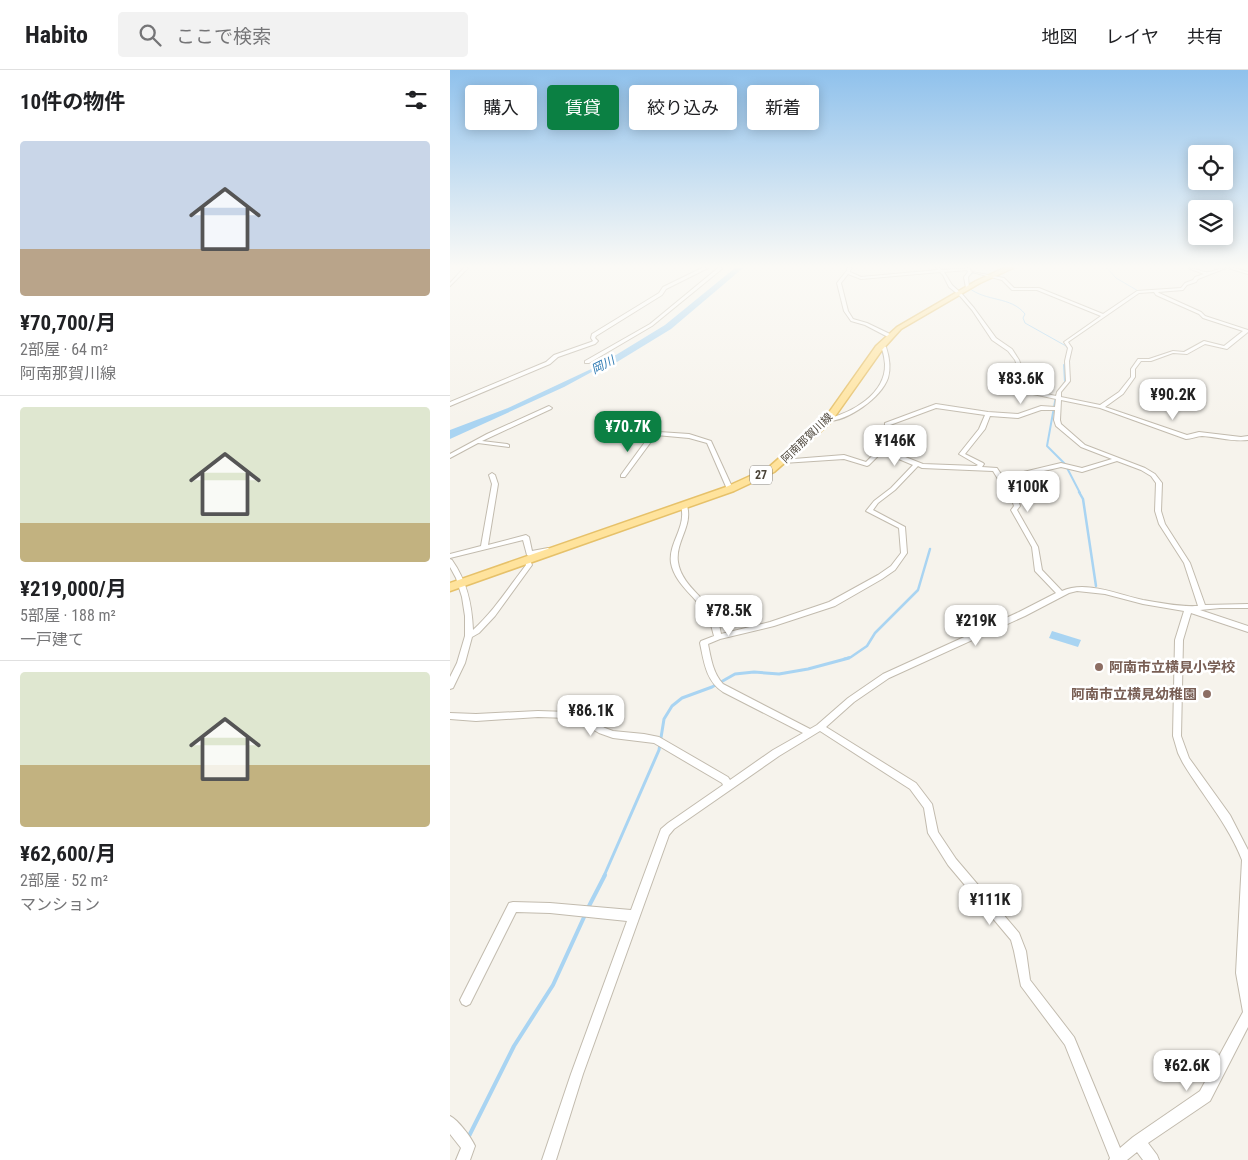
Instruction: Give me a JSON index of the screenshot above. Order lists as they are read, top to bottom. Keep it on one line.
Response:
{"streets":{"main road":["阿南那賀川線","27"]},"water":["岡川"],"places":["阿南市立横見小学校","阿南市立横見幼稚園"],"page":{"header":"Habito","search":"ここで検索","nav":["地図","レイヤ","共有"],"heading":"10件の物件","chip":["購入","賃貸","絞り込み","新着"],"list":[{"name":"¥70,700/月","note":"2部屋 · 64 m² · 阿南那賀川線"},{"name":"¥219,000/月","note":"5部屋 · 188 m² · 一戸建て"},{"name":"¥62,600/月","note":"2部屋 · 52 m² · マンション"}],"price":["¥83.6K","¥90.2K","¥70.7K","¥146K","¥100K","¥78.5K","¥219K","¥86.1K","¥111K","¥62.6K"]}}
